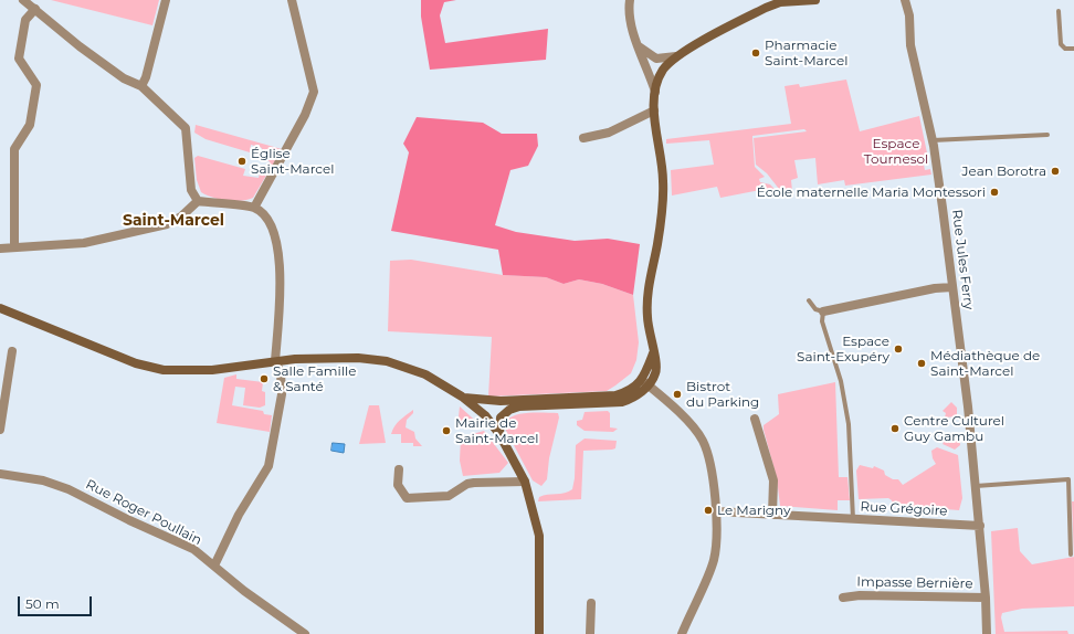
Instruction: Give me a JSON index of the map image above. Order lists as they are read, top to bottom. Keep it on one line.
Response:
{"streets":{"street":["Rue Jules Ferry","Rue Grégoire","Rue Roger Poullain","Impasse Bernière"]},"crossings":[["Rue Jules Ferry","Rue Grégoire"]],"districts":["Saint-Marcel"],"parks":["Espace Tournesol"],"places":["Pharmacie Saint-Marcel","Église Saint-Marcel","Jean Borotra","École maternelle Maria Montessori","Espace Saint-Exupéry","Médiathèque de Saint-Marcel","Salle Famille & Santé","Bistrot du Parking","Centre Culturel Guy Gambu","Mairie de Saint-Marcel","Le Marigny"],"scale_bar":"50 m"}
